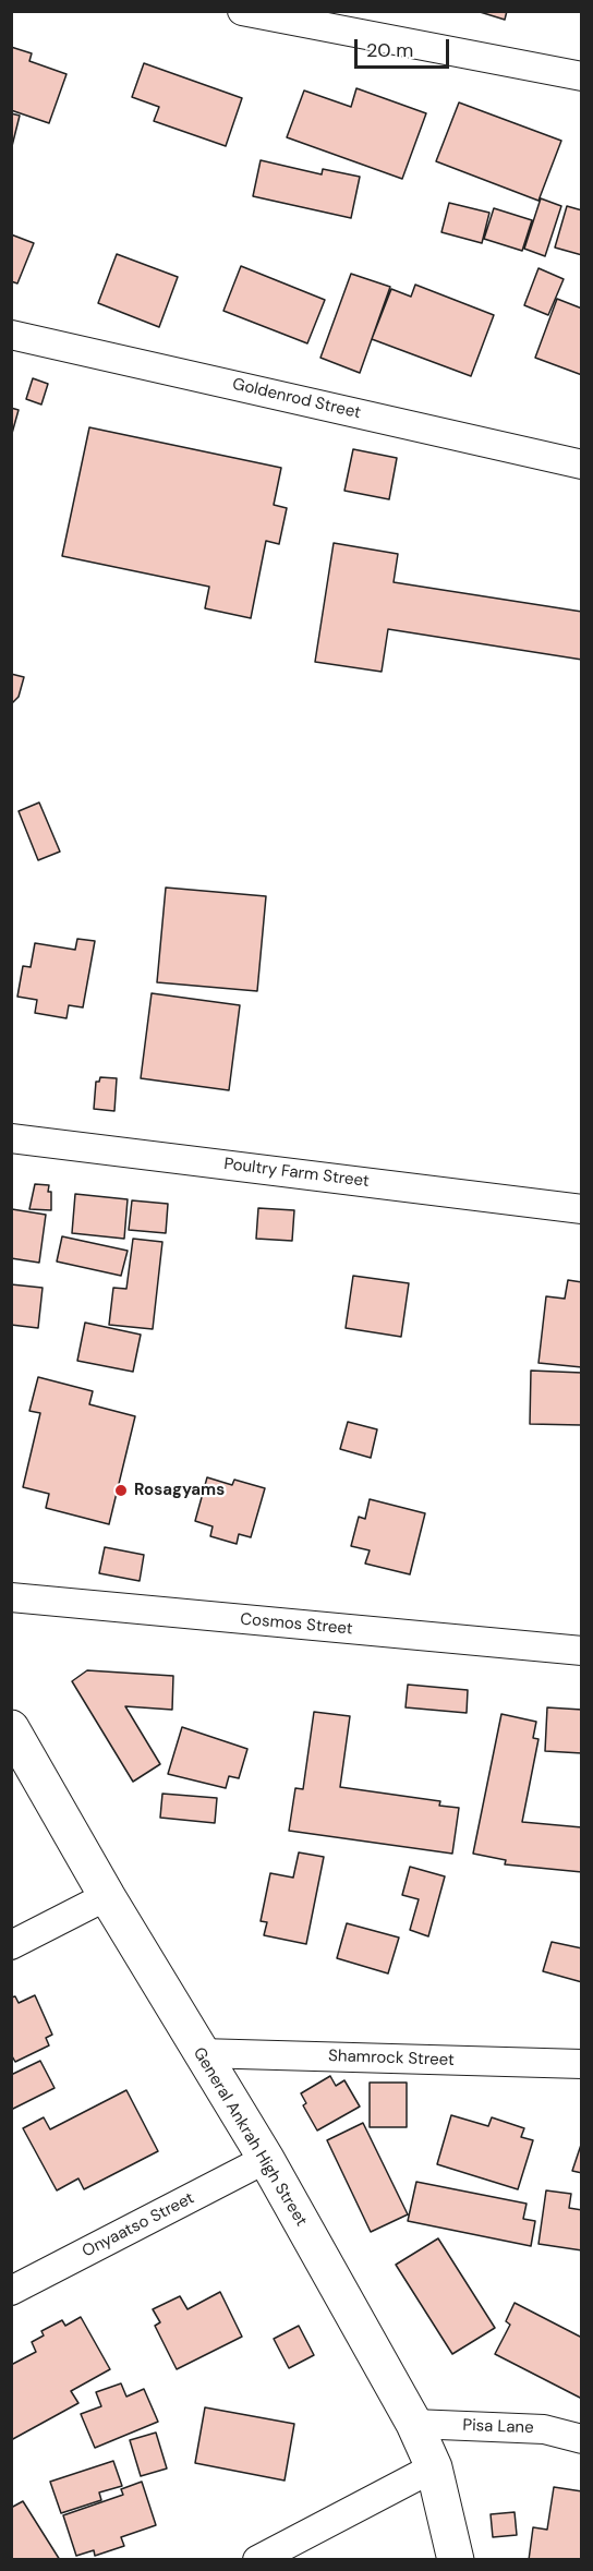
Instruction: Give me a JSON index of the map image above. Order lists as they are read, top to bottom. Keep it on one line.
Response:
{"streets":{"main road":["General Ankrah High Street"],"street":["Goldenrod Street","Poultry Farm Street","Cosmos Street","Shamrock Street","Onyaatso Street","Pisa Lane"]},"crossings":[["Shamrock Street","General Ankrah High Street"],["General Ankrah High Street","Onyaatso Street"],["General Ankrah High Street","Pisa Lane"]],"places":["Rosagyams"],"scale_bar":"20 m"}
